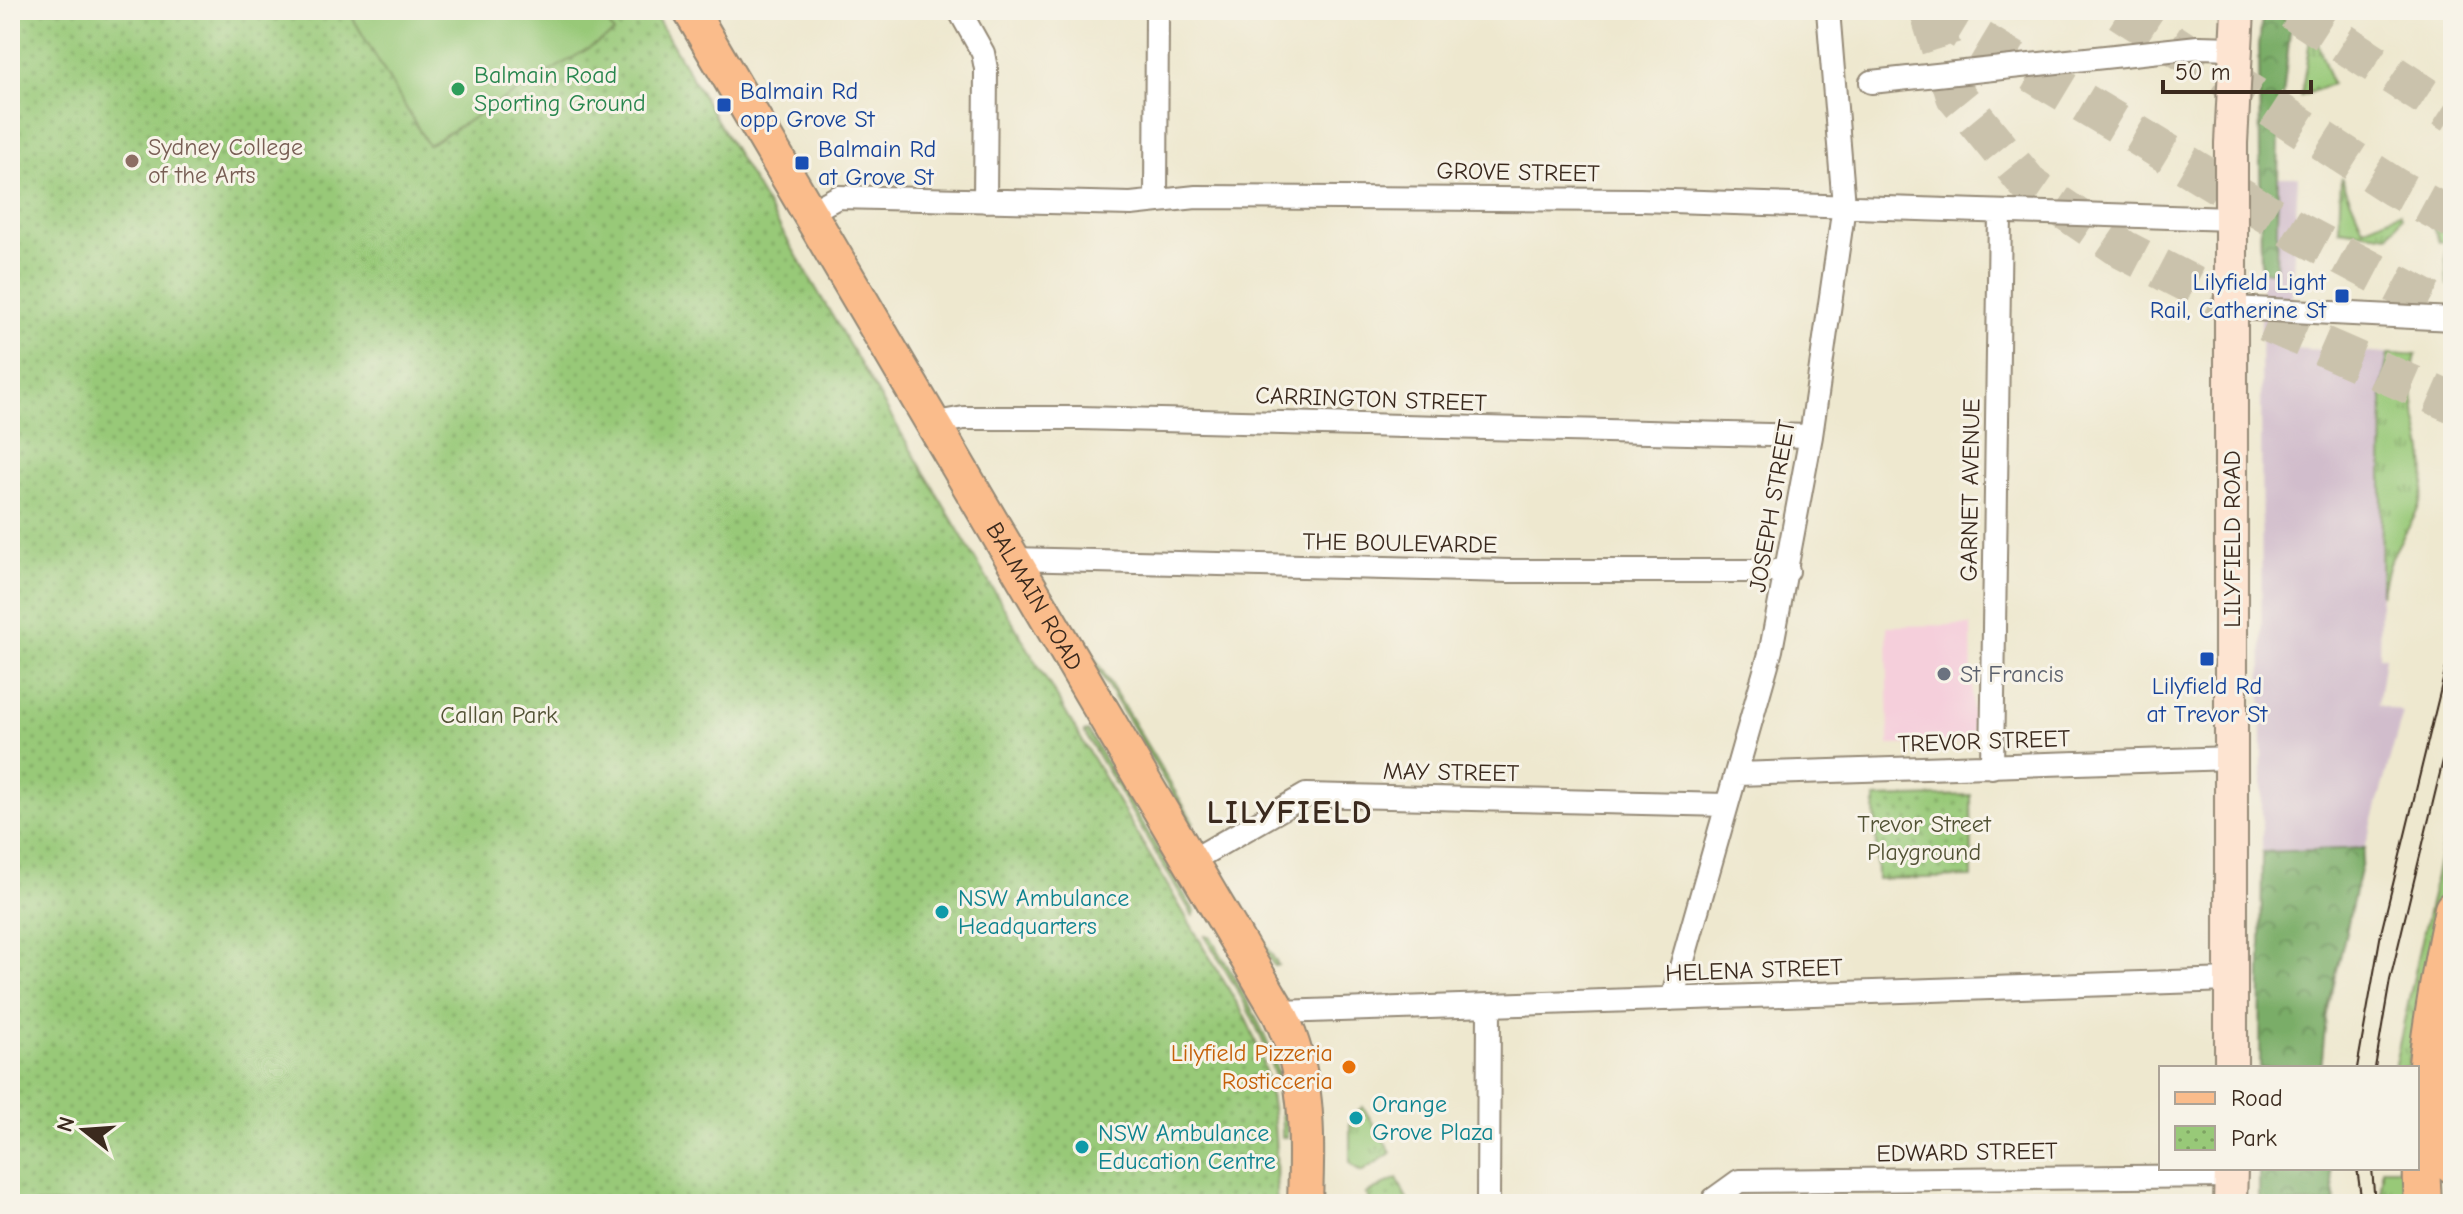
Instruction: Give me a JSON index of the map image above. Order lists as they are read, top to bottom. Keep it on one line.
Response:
{"streets":{"main road":["LILYFIELD ROAD","BALMAIN ROAD"],"street":["GROVE STREET","CARRINGTON STREET","GARNET AVENUE","JOSEPH STREET","THE BOULEVARDE","TREVOR STREET","MAY STREET","HELENA STREET","EDWARD STREET"]},"crossings":[["GROVE STREET","GARNET AVENUE"],["GROVE STREET","JOSEPH STREET"],["GROVE STREET","LILYFIELD ROAD"],["GROVE STREET","BALMAIN ROAD"],["CARRINGTON STREET","JOSEPH STREET"],["CARRINGTON STREET","BALMAIN ROAD"],["GARNET AVENUE","TREVOR STREET"],["JOSEPH STREET","THE BOULEVARDE"],["JOSEPH STREET","TREVOR STREET"],["JOSEPH STREET","MAY STREET"],["JOSEPH STREET","HELENA STREET"],["LILYFIELD ROAD","TREVOR STREET"],["LILYFIELD ROAD","HELENA STREET"],["THE BOULEVARDE","BALMAIN ROAD"],["BALMAIN ROAD","MAY STREET"],["BALMAIN ROAD","HELENA STREET"]],"districts":["LILYFIELD"],"parks":["Callan Park","Trevor Street Playground"],"places":{"other":["Balmain Road Sporting Ground","Sydney College of the Arts","St Francis","NSW Ambulance Headquarters","Lilyfield Pizzeria Rosticceria","Orange Grove Plaza","NSW Ambulance Education Centre"],"transit":["Balmain Rd opp Grove St","Balmain Rd at Grove St","Lilyfield Light Rail, Catherine St","Lilyfield Rd at Trevor St"]},"legend":["Road","Park"],"scale_bar":"50 m","north":"left"}
